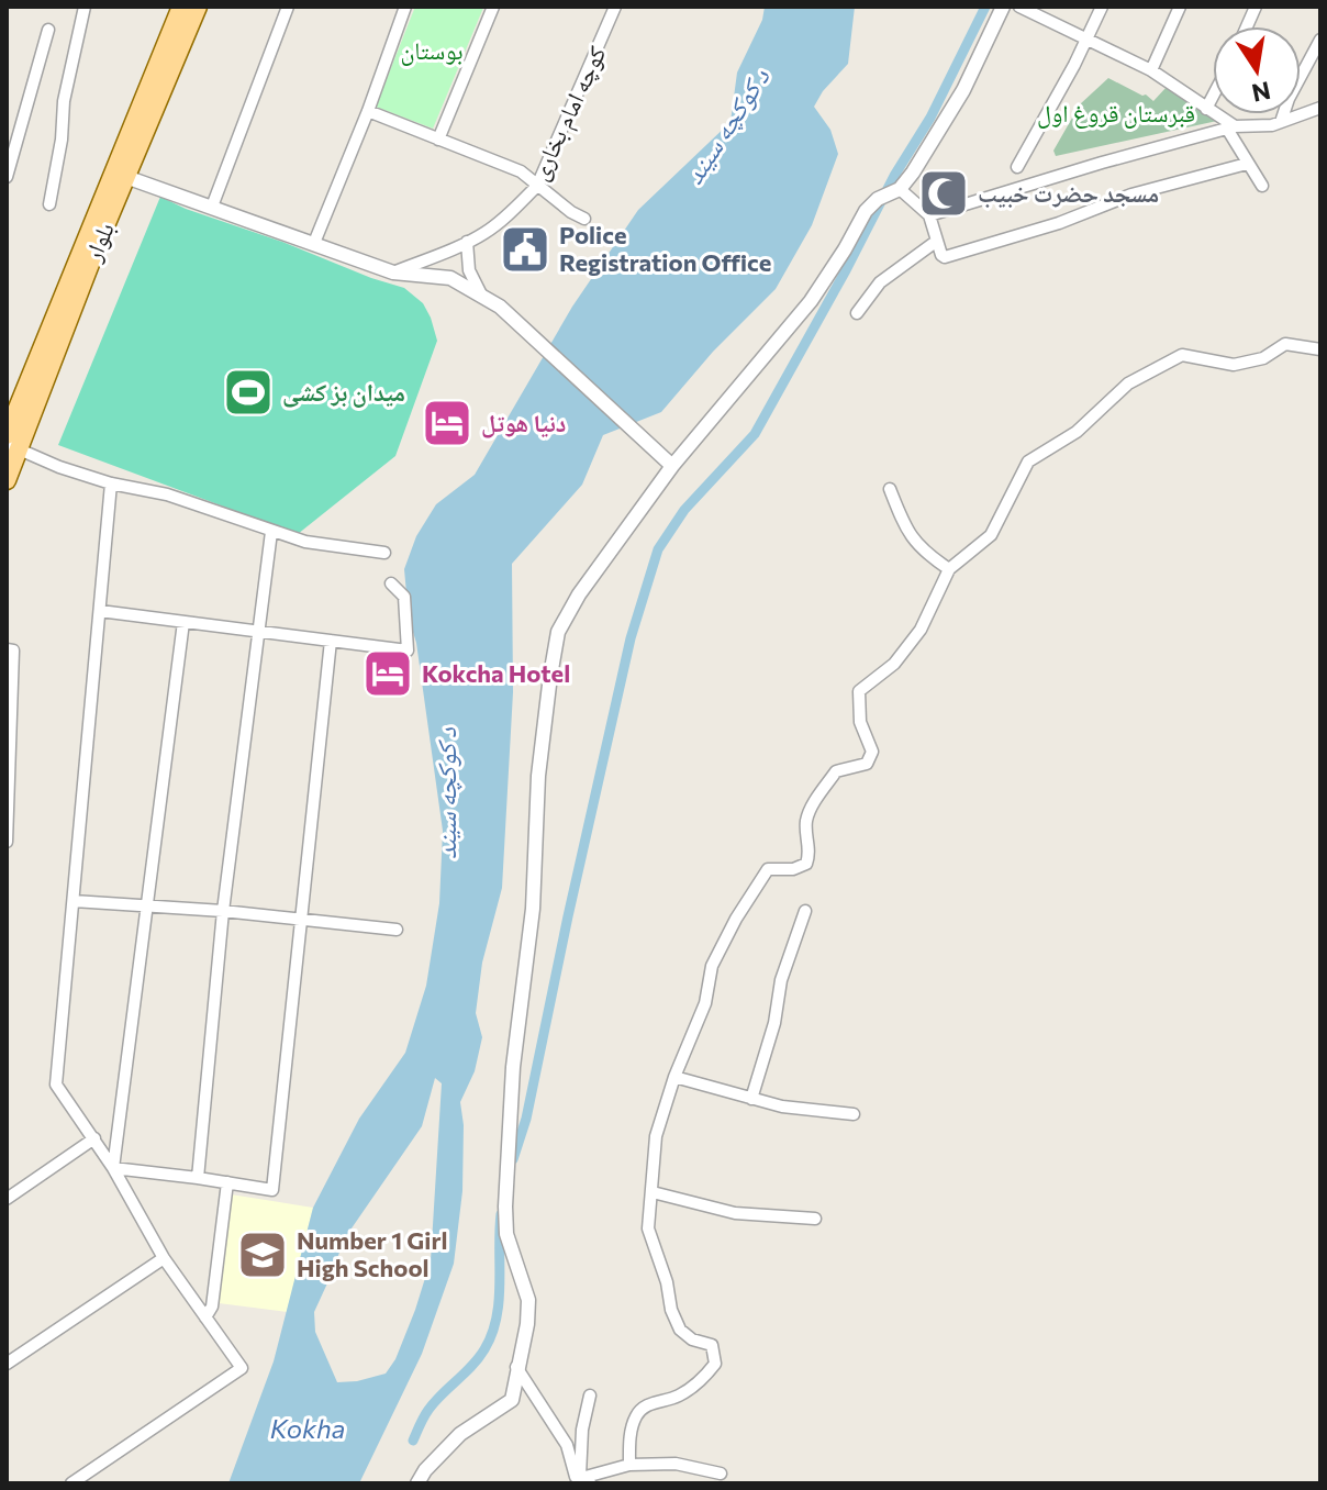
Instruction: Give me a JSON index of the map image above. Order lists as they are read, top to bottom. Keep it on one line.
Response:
{"streets":{"main road":["بلوار"],"street":["کوچه امام بخاری"]},"water":["د کوکچه سیند","Kokha"],"parks":["بوستان","قبرستان قروغ اول"],"places":{"mosque":["مسجد حضرت خبیب"],"public building":["Police Registration Office"],"sports":["میدان بز کشی"],"hotel":["دنیا هوتل","Kokcha Hotel"],"school or university":["Number 1 Girl High School"]},"north":"bottom"}
